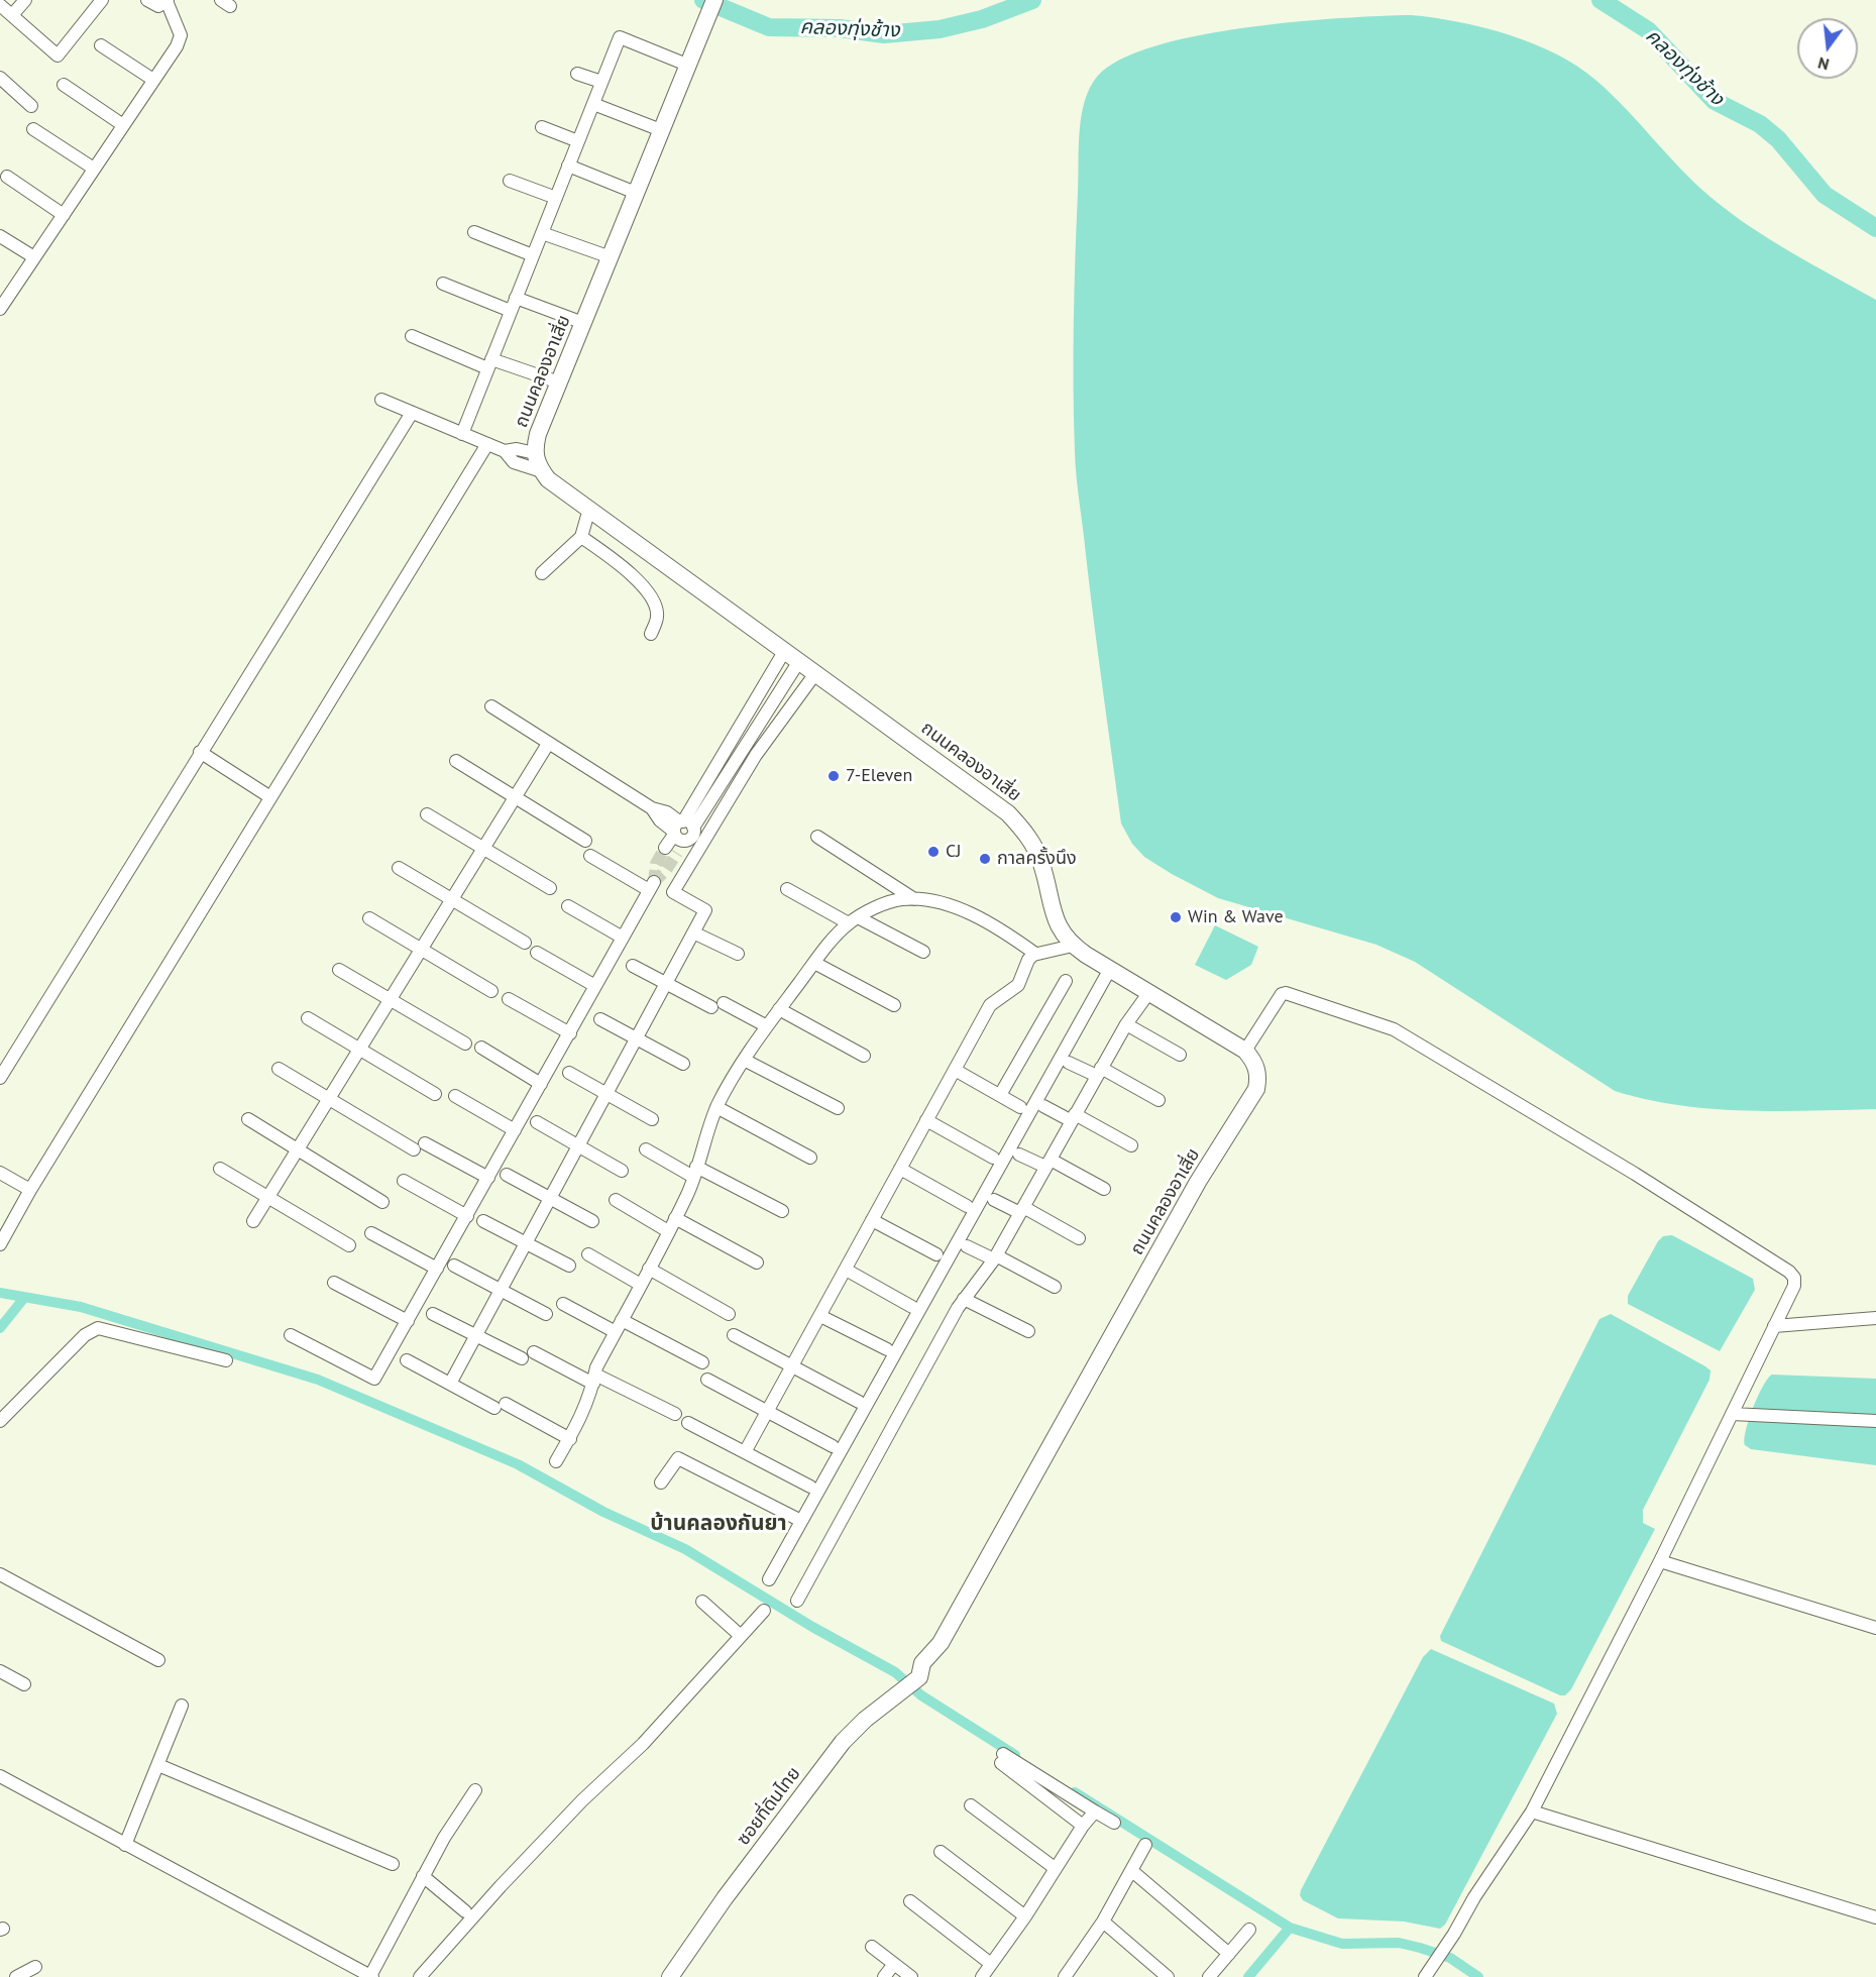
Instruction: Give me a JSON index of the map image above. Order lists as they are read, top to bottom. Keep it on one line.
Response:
{"streets":{"street":["ถนนคลองอาเสี่ย","ซอยที่ดินไทย"]},"crossings":[["ถนนคลองอาเสี่ย","ซอยที่ดินไทย"]],"districts":["บ้านคลองกันยา"],"water":["คลองทุ่งช้าง"],"places":["7-Eleven","CJ","กาลครั้งนึง","Win & Wave"],"north":"bottom"}
